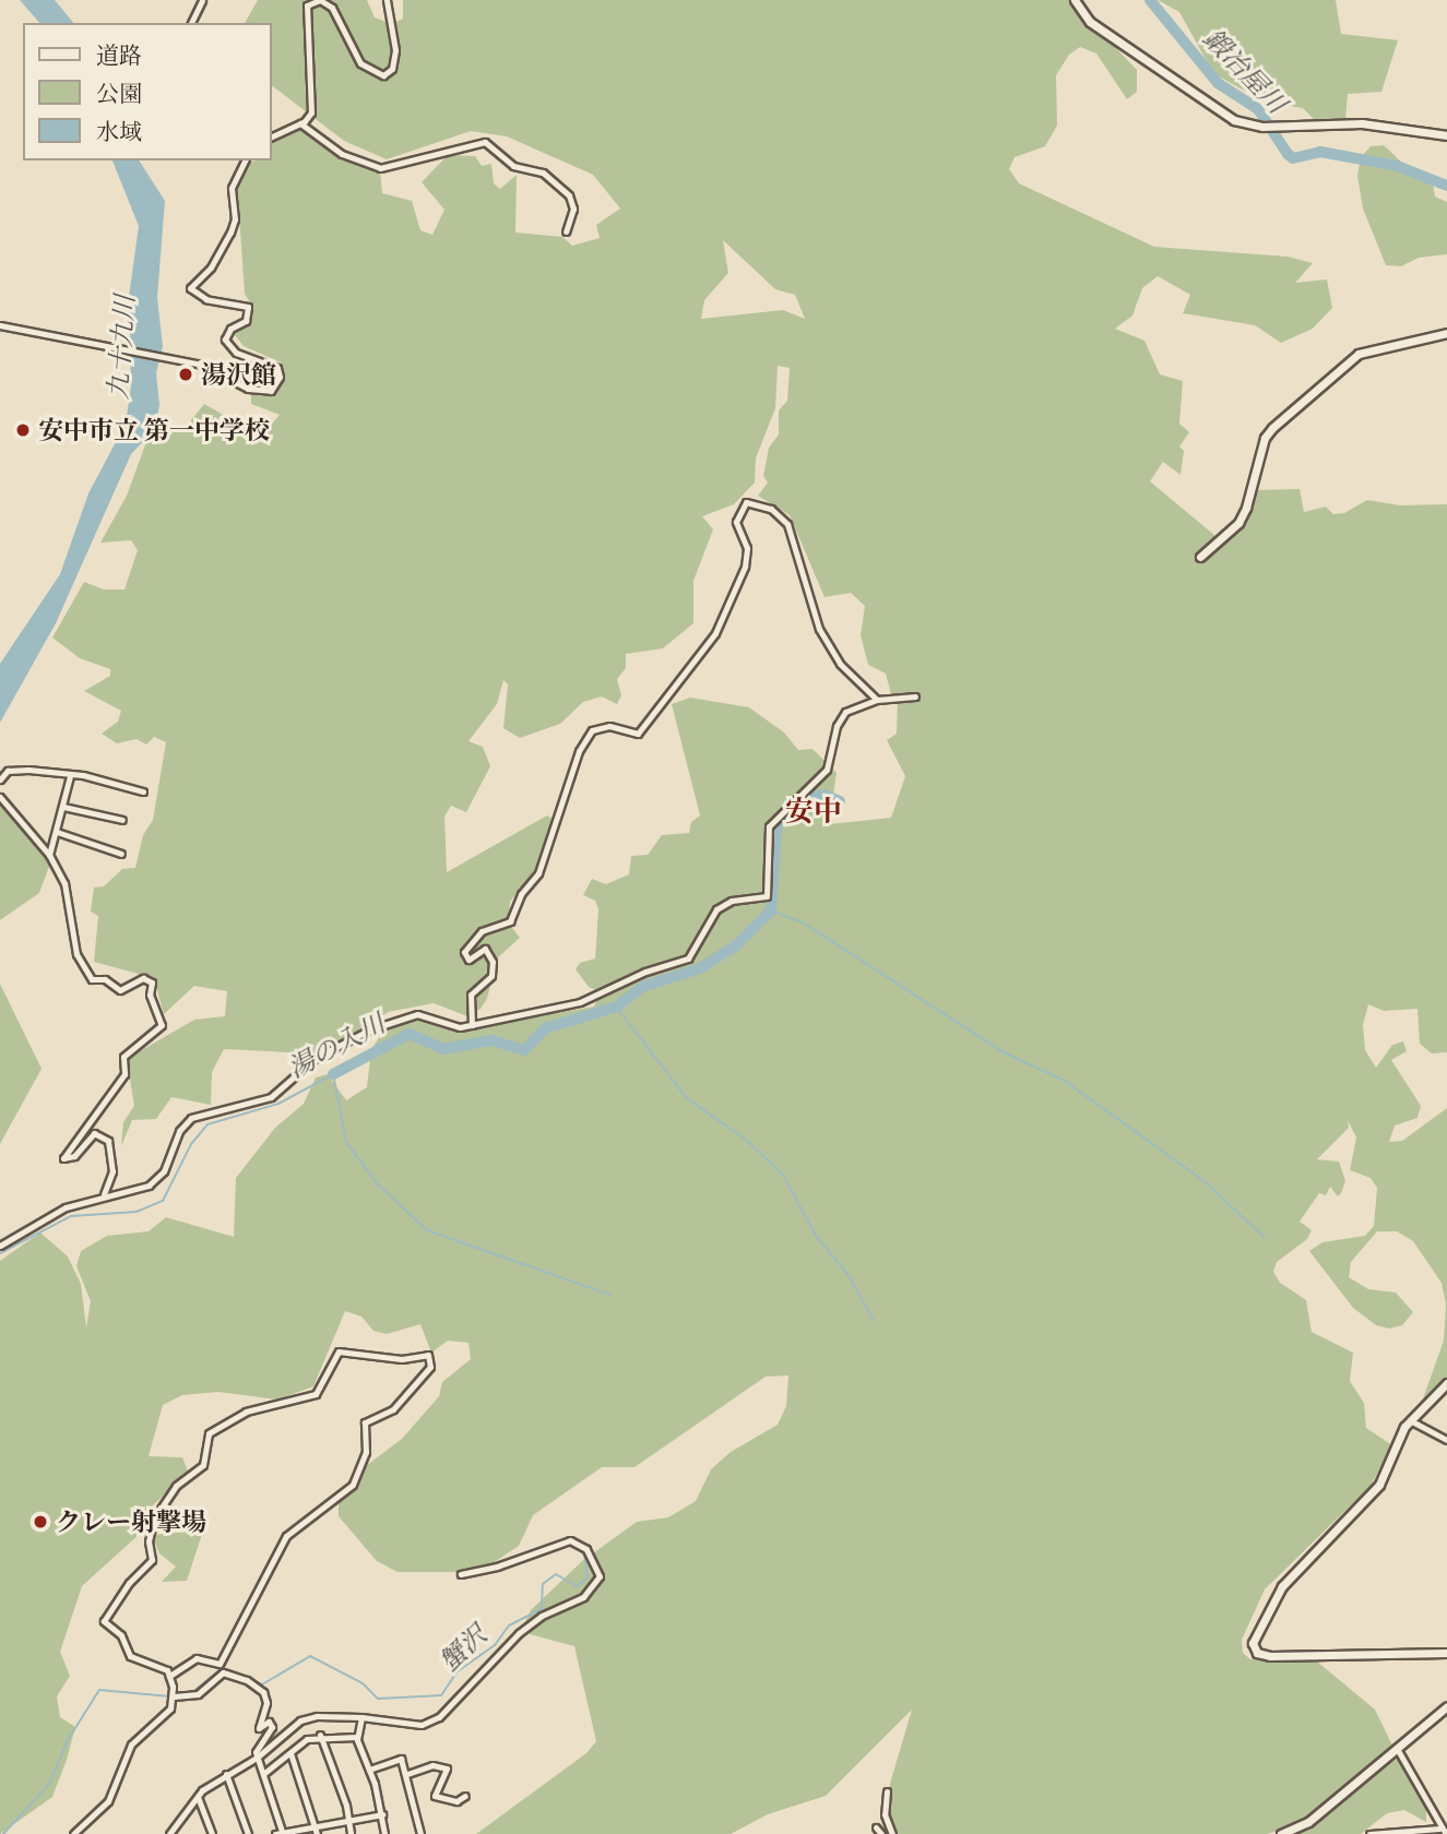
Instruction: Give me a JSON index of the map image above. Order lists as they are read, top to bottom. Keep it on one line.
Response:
{"districts":["安中"],"water":["鍛冶屋川","九十九川","湯の入川","蟹沢"],"places":["湯沢館","安中市立 第一中学校","クレー射撃場"],"legend":["道路","公園","水域"]}
